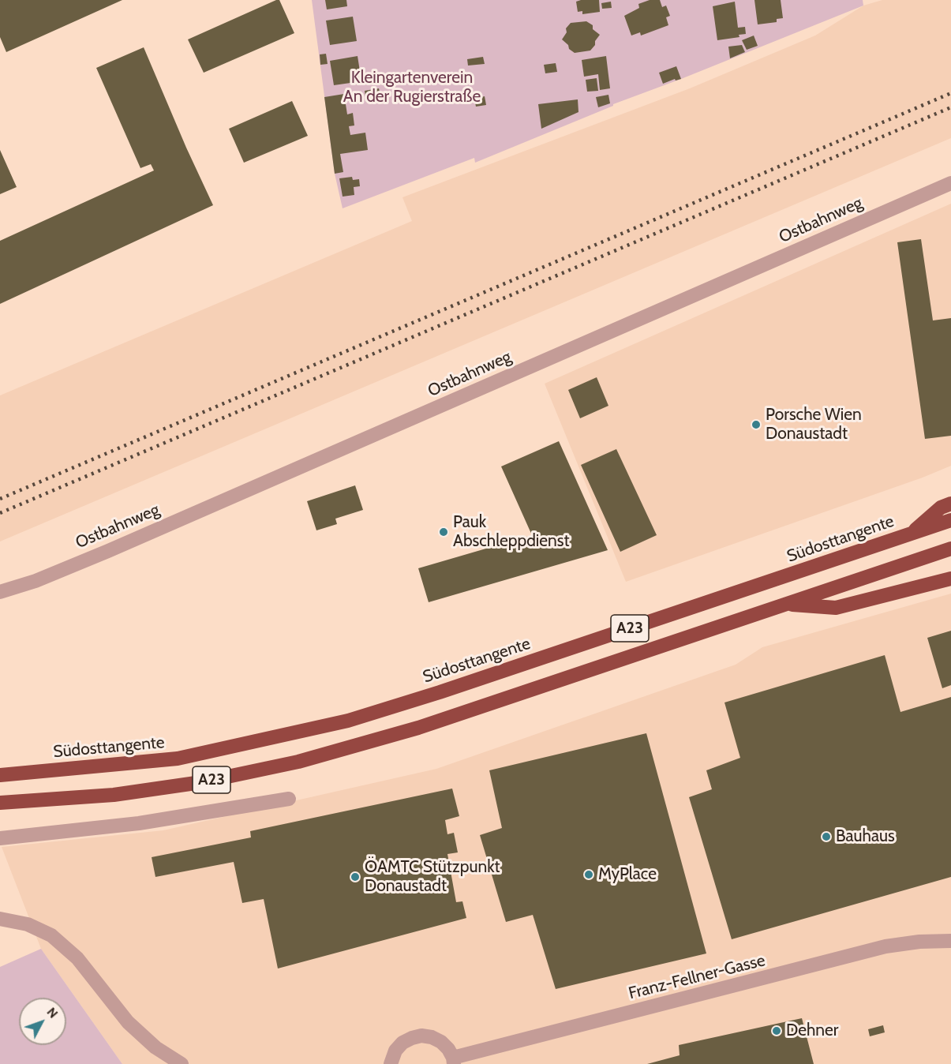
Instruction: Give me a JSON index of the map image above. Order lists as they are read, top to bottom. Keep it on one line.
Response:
{"streets":{"highway":["Südosttangente","A23"],"street":["Ostbahnweg","Franz-Fellner-Gasse"]},"parks":["Kleingartenverein An der Rugierstraße"],"places":["Porsche Wien Donaustadt","Pauk Abschleppdienst","Bauhaus","MyPlace","ÖAMTC Stützpunkt Donaustadt","Dehner"],"north":"top right"}
